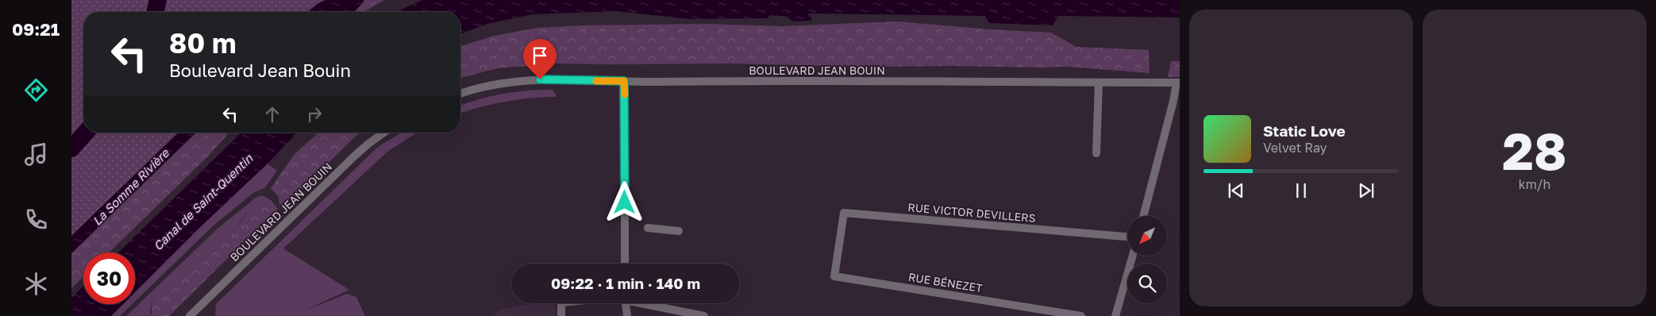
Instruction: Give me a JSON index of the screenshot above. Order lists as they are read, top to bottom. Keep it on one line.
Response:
{"streets":{"street":["BOULEVARD JEAN BOUIN","RUE VICTOR DEVILLERS","RUE BÉNEZET"]},"crossings":[["RUE VICTOR DEVILLERS","RUE BÉNEZET"]],"water":["La Somme Rivière","Canal de Saint-Quentin"],"north":"bottom left","page":{"tabs":"09:21","tile":["28","km/h"],"turn":["80 m","Boulevard Jean Bouin"],"song":["Static Love","Velvet Ray"],"limit":"30","trip":"09:22 · 1 min · 140 m"}}
